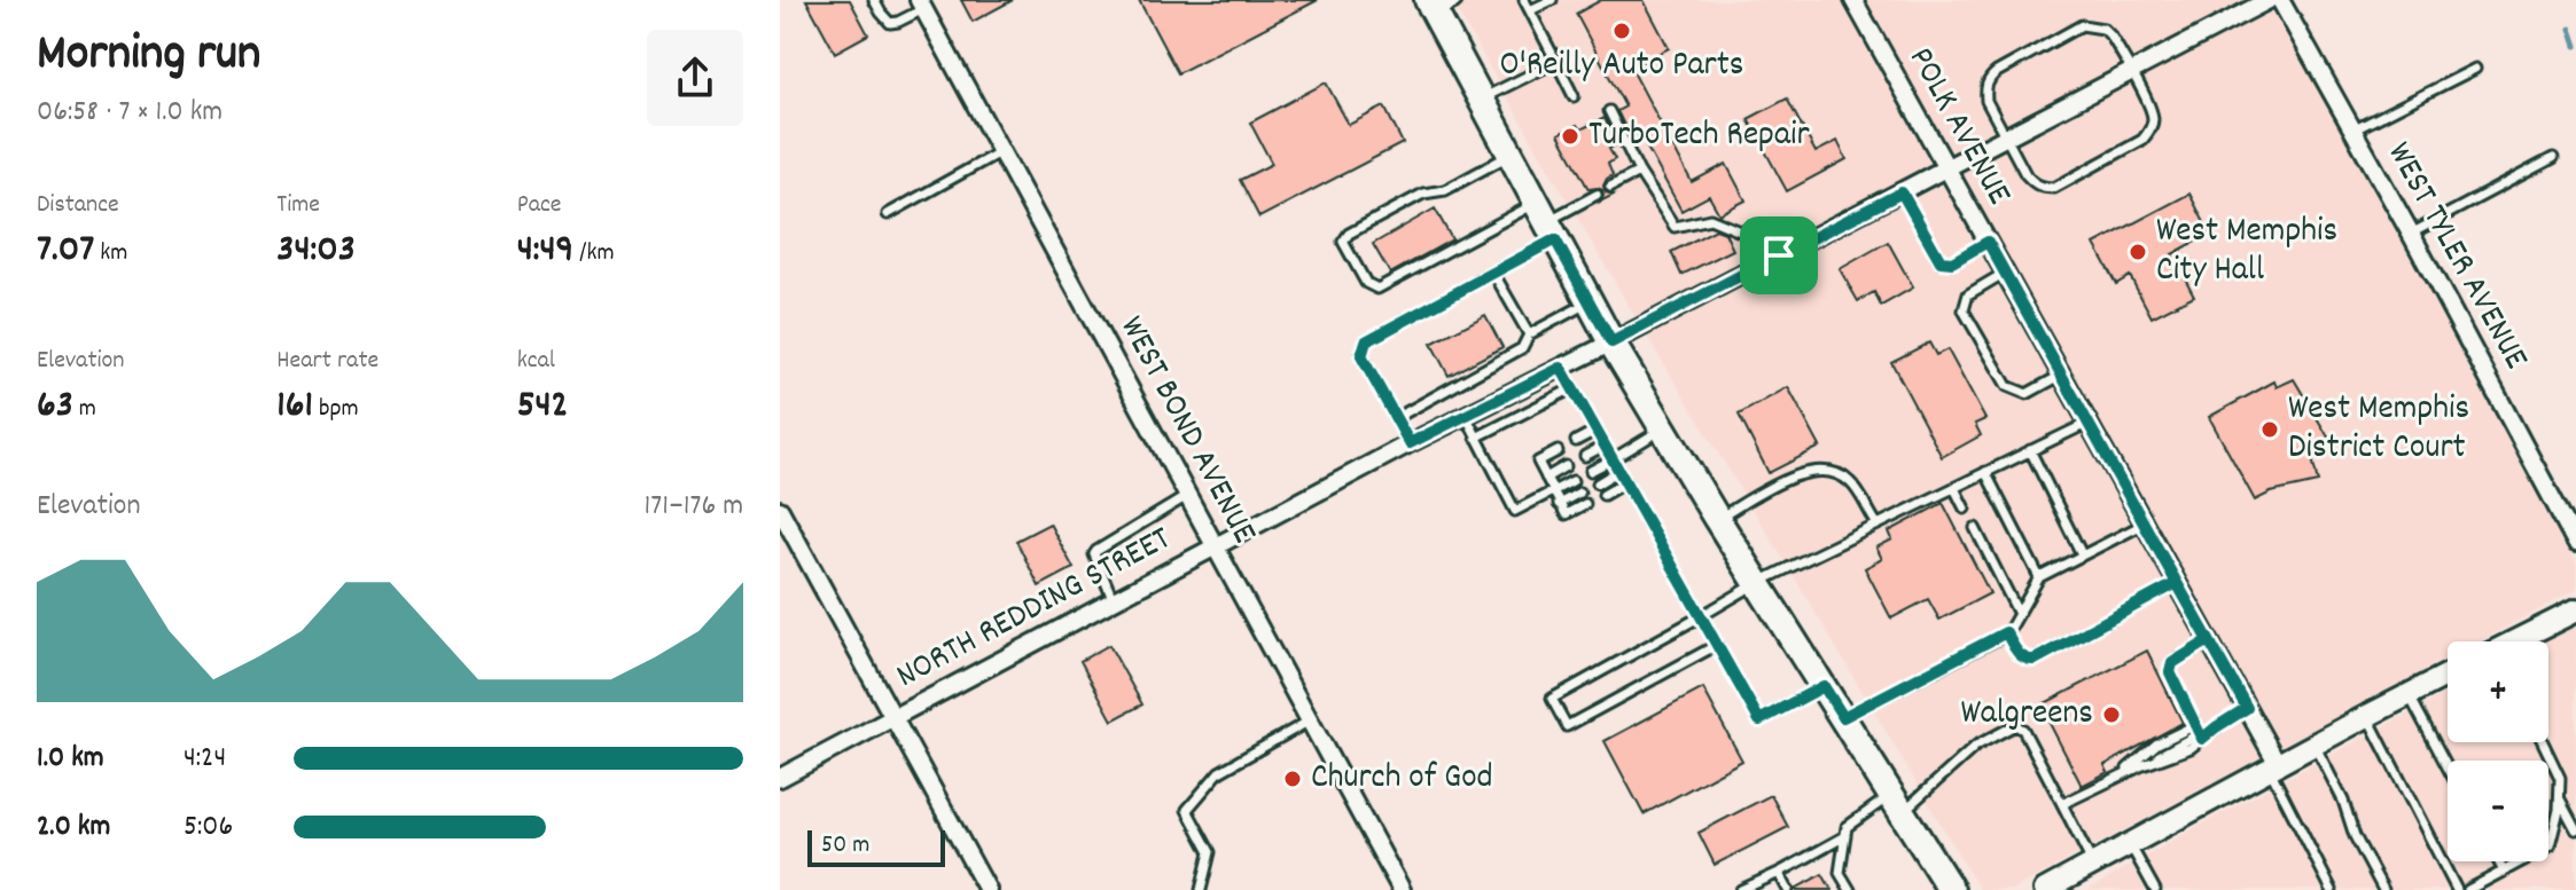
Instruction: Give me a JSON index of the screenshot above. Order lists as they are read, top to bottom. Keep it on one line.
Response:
{"streets":{"street":["POLK AVENUE","WEST TYLER AVENUE","WEST BOND AVENUE","NORTH REDDING STREET"]},"crossings":[["POLK AVENUE","NORTH REDDING STREET"],["WEST BOND AVENUE","NORTH REDDING STREET"]],"places":["O'Reilly Auto Parts","TurboTech Repair","West Memphis City Hall","West Memphis District Court","Walgreens","Church of God"],"scale_bar":"50 m","page":{"heading":["Morning run","06:58 · 7 × 1.0 km"],"stats":[["Distance","7.07 km"],["Time","34:03"],["Pace","4:49 /km"],["Elevation","63 m"],["Heart rate","161 bpm"],["kcal","542"]],"chart":["Elevation","171–176 m"],"map_buttons":["+","−"],"list":[{"name":"1.0 km","note":"4:24"},{"name":"2.0 km","note":"5:06"}],"scale":"50 m"}}
